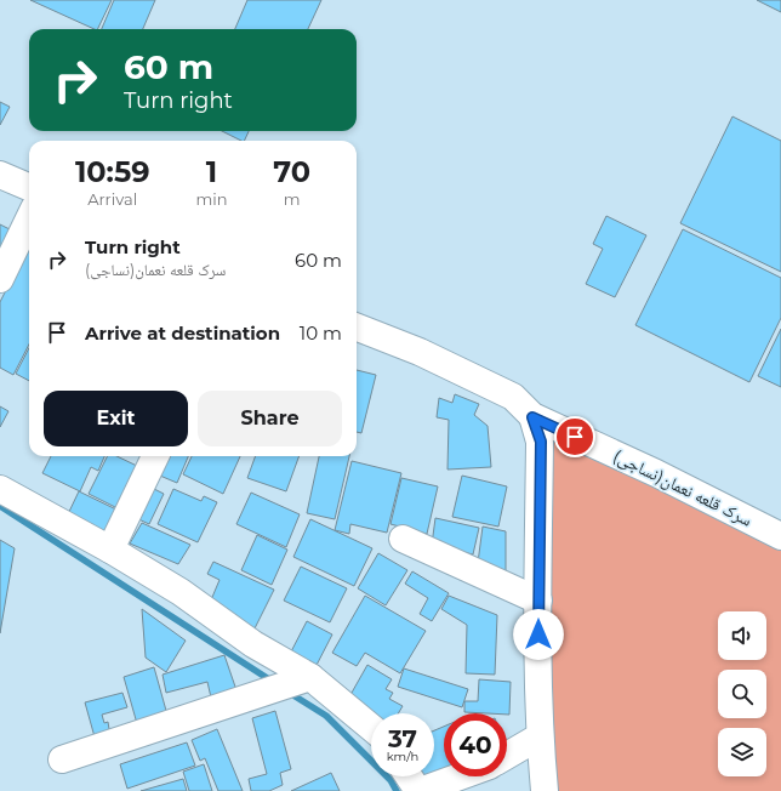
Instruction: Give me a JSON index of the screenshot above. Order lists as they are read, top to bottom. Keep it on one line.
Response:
{"streets":{"street":["سرک قلعه نعمان(نساجی)"]},"page":{"turn":["60 m","Turn right"],"eta":["10:59","Arrival","1","min","70","m"],"list":[{"name":"Turn right","note":"سرک قلعه نعمان(نساجی)","value":"60 m"},{"name":"Arrive at destination","value":"10 m"}],"buttons":["Exit","Share"],"speed":"37 km/h","limit":"40"}}
